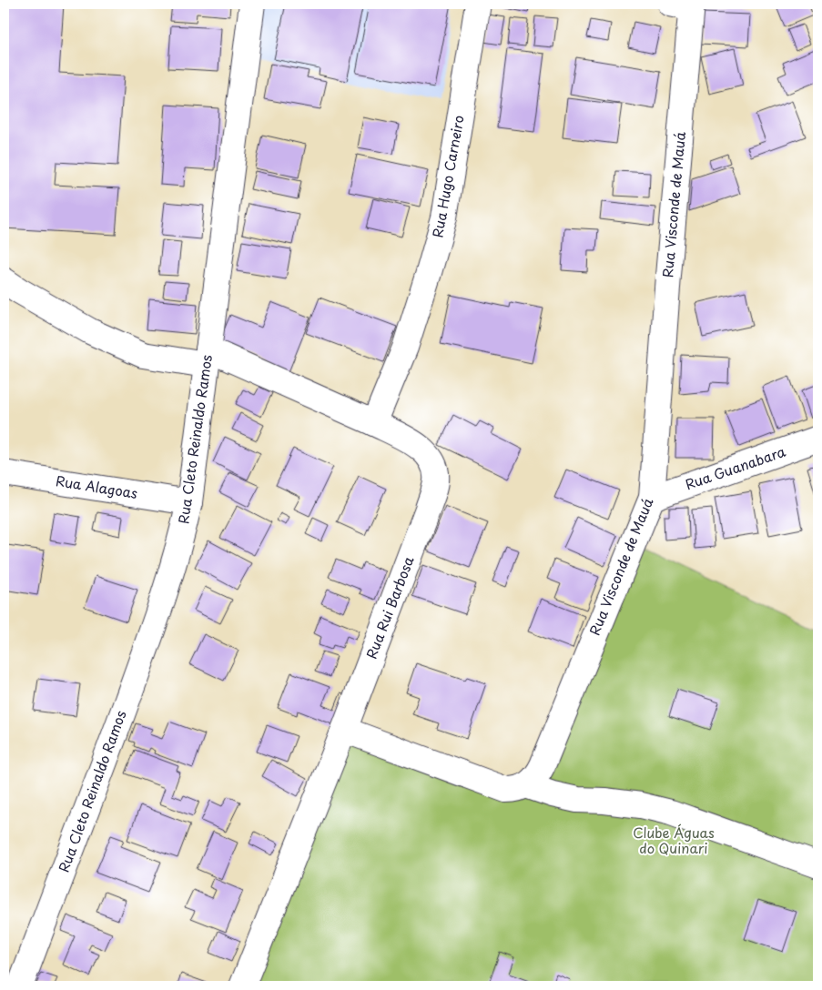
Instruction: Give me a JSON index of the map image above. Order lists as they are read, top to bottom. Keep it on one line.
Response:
{"streets":{"street":["Rua Hugo Carneiro","Rua Visconde de Mauá","Rua Cleto Reinaldo Ramos","Rua Guanabara","Rua Alagoas","Rua Rui Barbosa"]},"crossings":[["Rua Hugo Carneiro","Rua Rui Barbosa"],["Rua Visconde de Mauá","Rua Guanabara"],["Rua Cleto Reinaldo Ramos","Rua Alagoas"],["Rua Cleto Reinaldo Ramos","Rua Rui Barbosa"]],"parks":["Clube Águas do Quinari"]}
